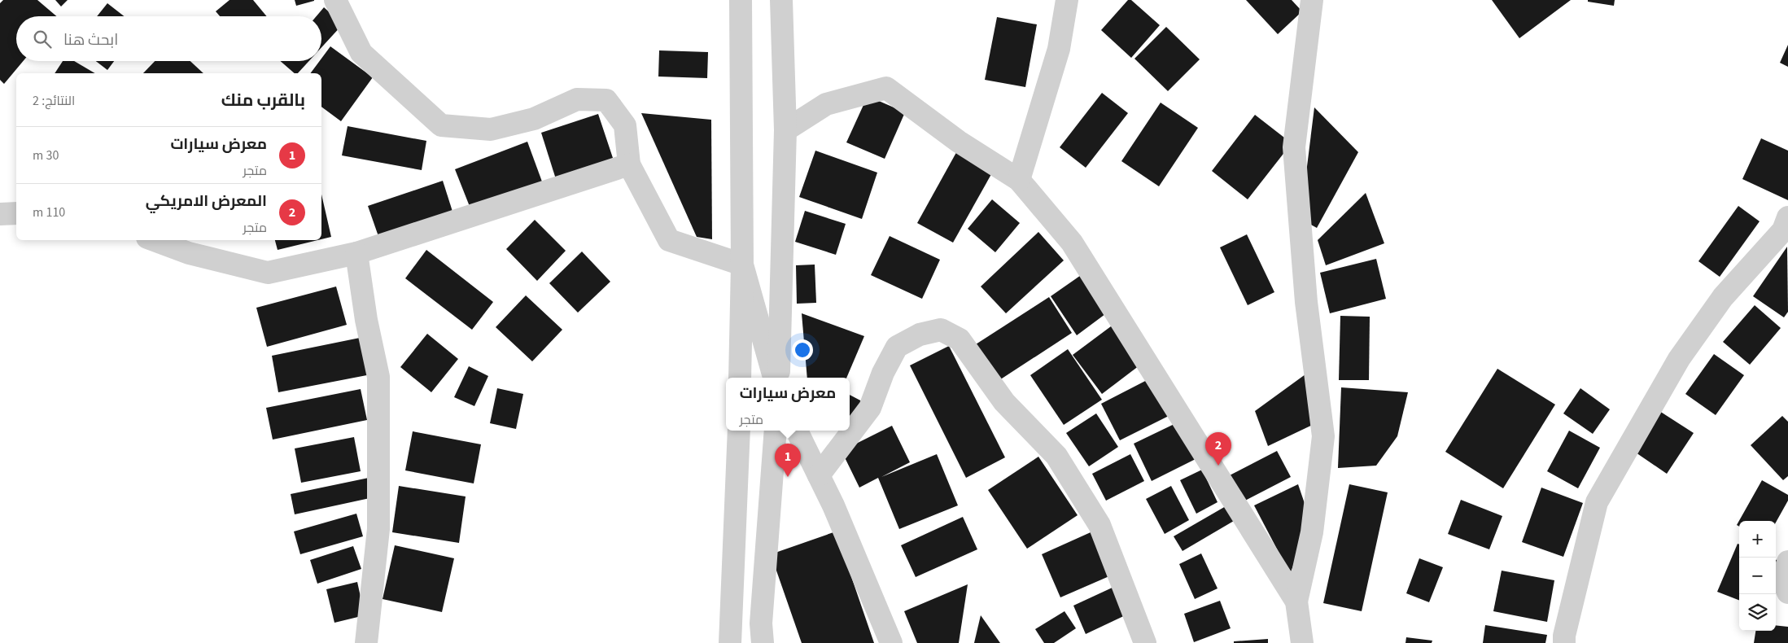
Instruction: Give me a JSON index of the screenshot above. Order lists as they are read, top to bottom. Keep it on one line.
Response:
{"page":{"search":"ابحث هنا","heading":["بالقرب منك","النتائج: 2"],"list":[{"mark":"1","name":"معرض سيارات","note":"متجر","value":"30 m"},{"mark":"2","name":"المعرض الامريكي","note":"متجر","value":"110 m"}],"popup":["معرض سيارات","متجر"],"pins":["2","1"],"map_buttons":["+","−"]}}
